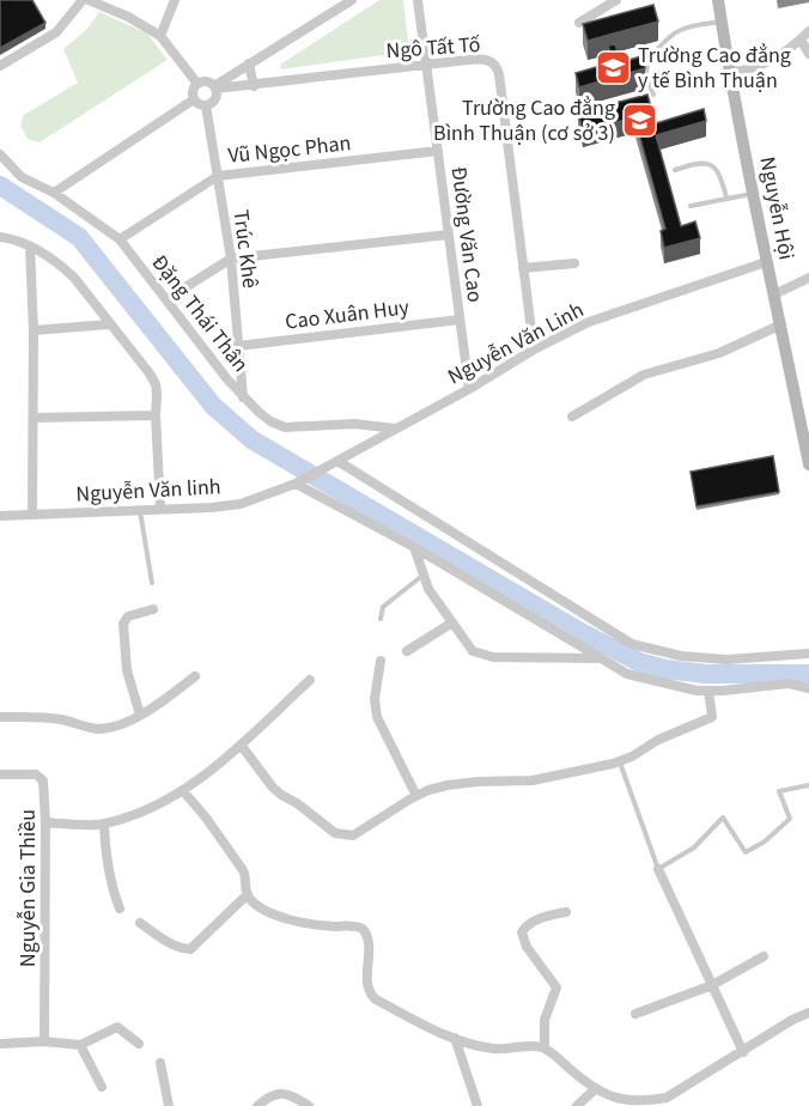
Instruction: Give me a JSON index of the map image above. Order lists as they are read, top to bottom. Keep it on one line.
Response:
{"streets":{"street":["Ngô Tất Tố","Vũ Ngọc Phan","Nguyễn Hội","Đường Văn Cao","Trúc Khê","Đặng Thái Thân","Cao Xuân Huy","Nguyễn Văn Linh","Nguyễn Văn linh","Nguyễn Gia Thiều"]},"crossings":[["Ngô Tất Tố","Đường Văn Cao"],["Ngô Tất Tố","Trúc Khê"],["Ngô Tất Tố","Nguyễn Văn Linh"],["Vũ Ngọc Phan","Đường Văn Cao"],["Vũ Ngọc Phan","Trúc Khê"],["Vũ Ngọc Phan","Đặng Thái Thân"],["Nguyễn Hội","Nguyễn Văn Linh"],["Đường Văn Cao","Cao Xuân Huy"],["Đường Văn Cao","Nguyễn Văn Linh"],["Trúc Khê","Đặng Thái Thân"],["Trúc Khê","Cao Xuân Huy"],["Đặng Thái Thân","Nguyễn Văn Linh"],["Nguyễn Văn Linh","Nguyễn Văn linh"]],"places":{"school or university":["Trường Cao đẳng y tế Bình Thuận","Trường Cao đẳng Bình Thuận (cơ sở 3)"]}}
